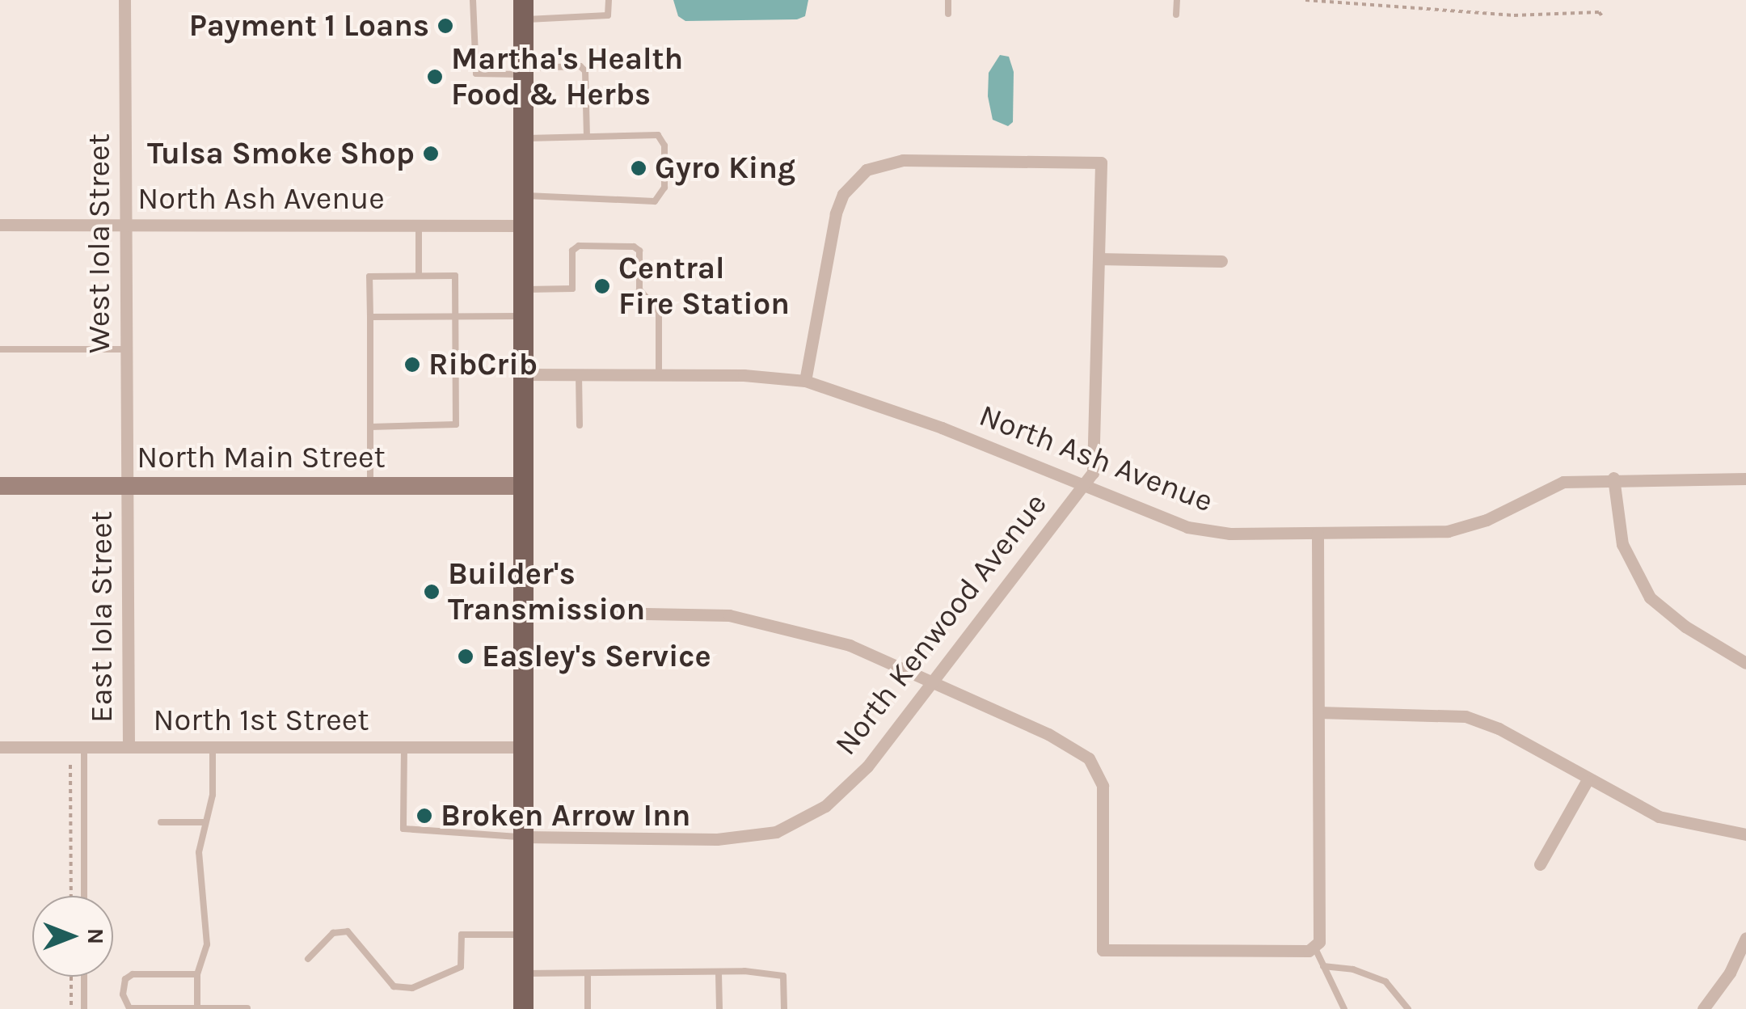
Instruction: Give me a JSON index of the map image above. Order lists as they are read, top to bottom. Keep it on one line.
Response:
{"streets":{"main road":["North Main Street"],"street":["North Ash Avenue","West Iola Street","East Iola Street","North Kenwood Avenue","North 1st Street"]},"crossings":[["North Ash Avenue","West Iola Street"],["North Ash Avenue","North Kenwood Avenue"],["West Iola Street","North Main Street"],["West Iola Street","East Iola Street"],["North Main Street","East Iola Street"],["East Iola Street","North 1st Street"]],"places":["Payment 1 Loans","Martha's Health Food & Herbs","Tulsa Smoke Shop","Gyro King","Central Fire Station","RibCrib","Builder's Transmission","Easley's Service","Broken Arrow Inn"],"north":"right"}
